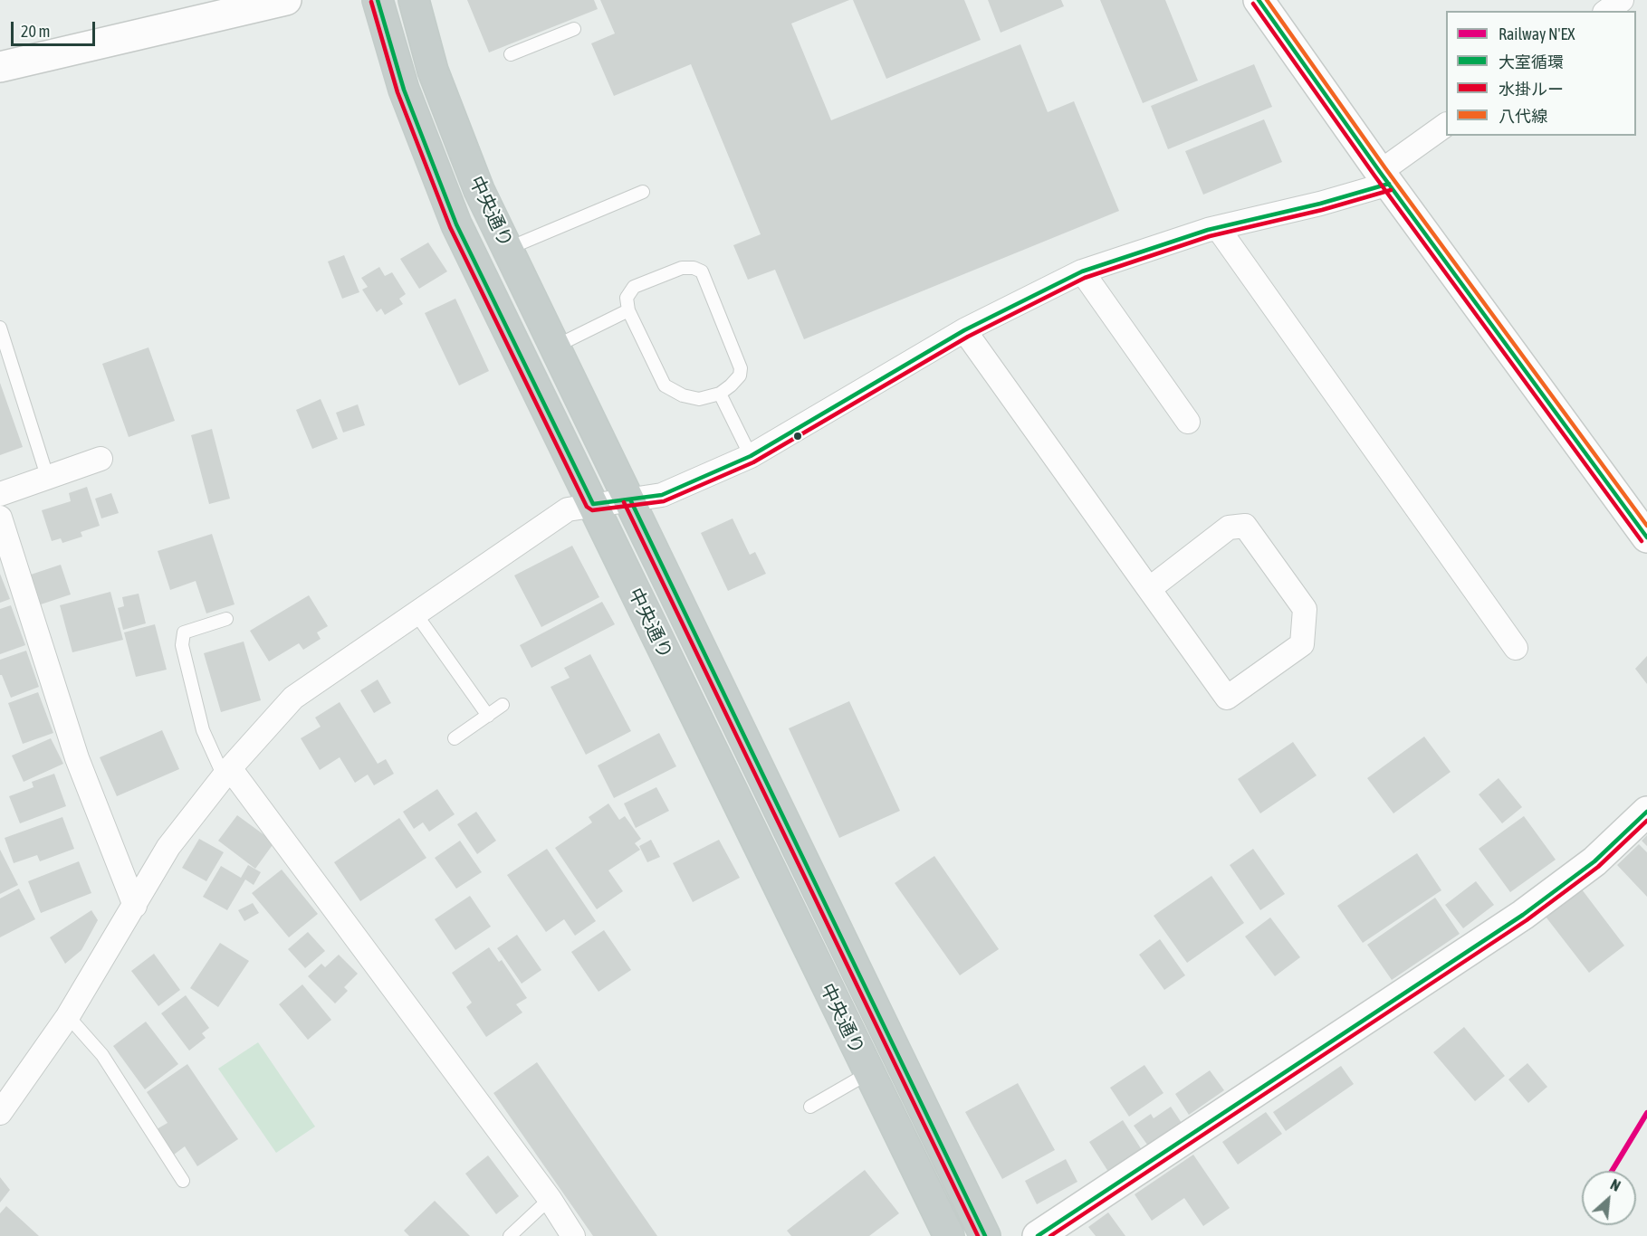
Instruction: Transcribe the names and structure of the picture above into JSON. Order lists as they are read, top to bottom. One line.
{"streets":{"highway":["中央通り"]},"lines":["transit line 大室循環","transit line 八代線","transit line 水掛ルー","rail line N'EX"],"legend":["Railway N'EX","大室循環","水掛ルー","八代線"],"scale_bar":"20 m","north":"top right"}
